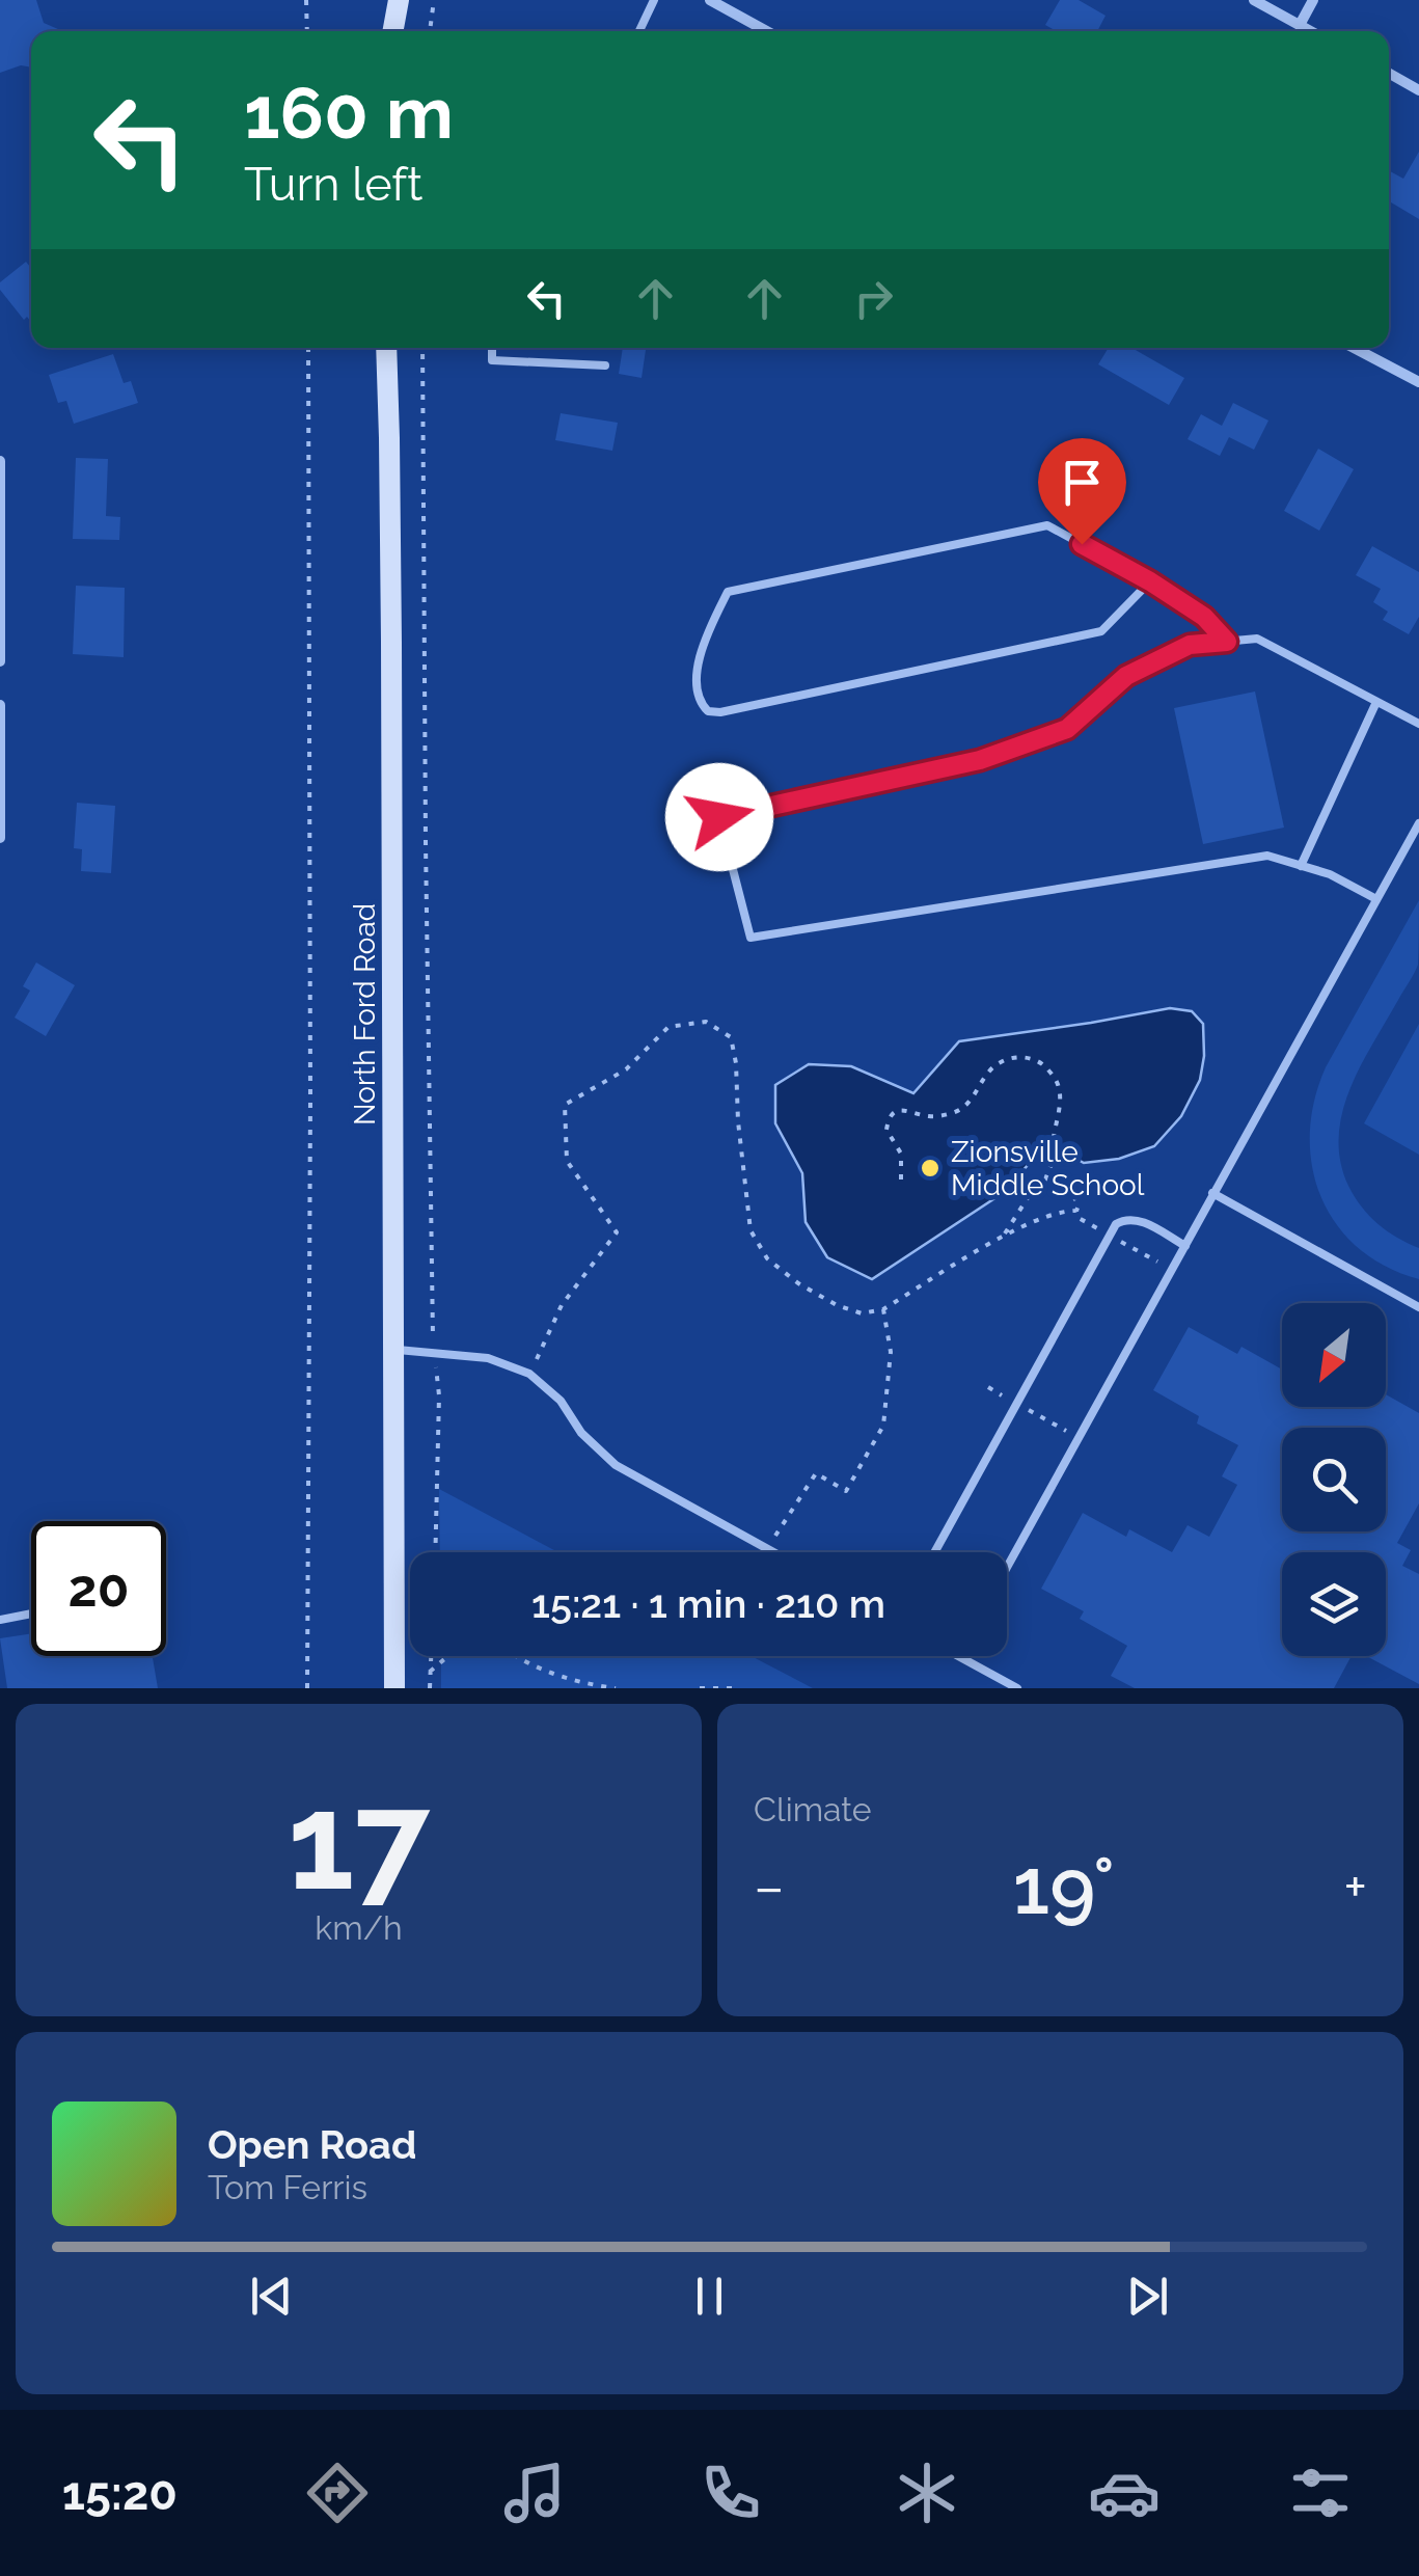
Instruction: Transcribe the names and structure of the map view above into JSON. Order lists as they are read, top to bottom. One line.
{"streets":{"main road":["North Ford Road"]},"places":["Zionsville Middle School"],"north":"bottom left","page":{"turn":["160 m","Turn left"],"limit":"20","trip":"15:21 · 1 min · 210 m","tile":[["17","km/h"],"Climate"],"heat":["−","19°","+"],"song":["Open Road","Tom Ferris"],"tabs":"15:20"}}
